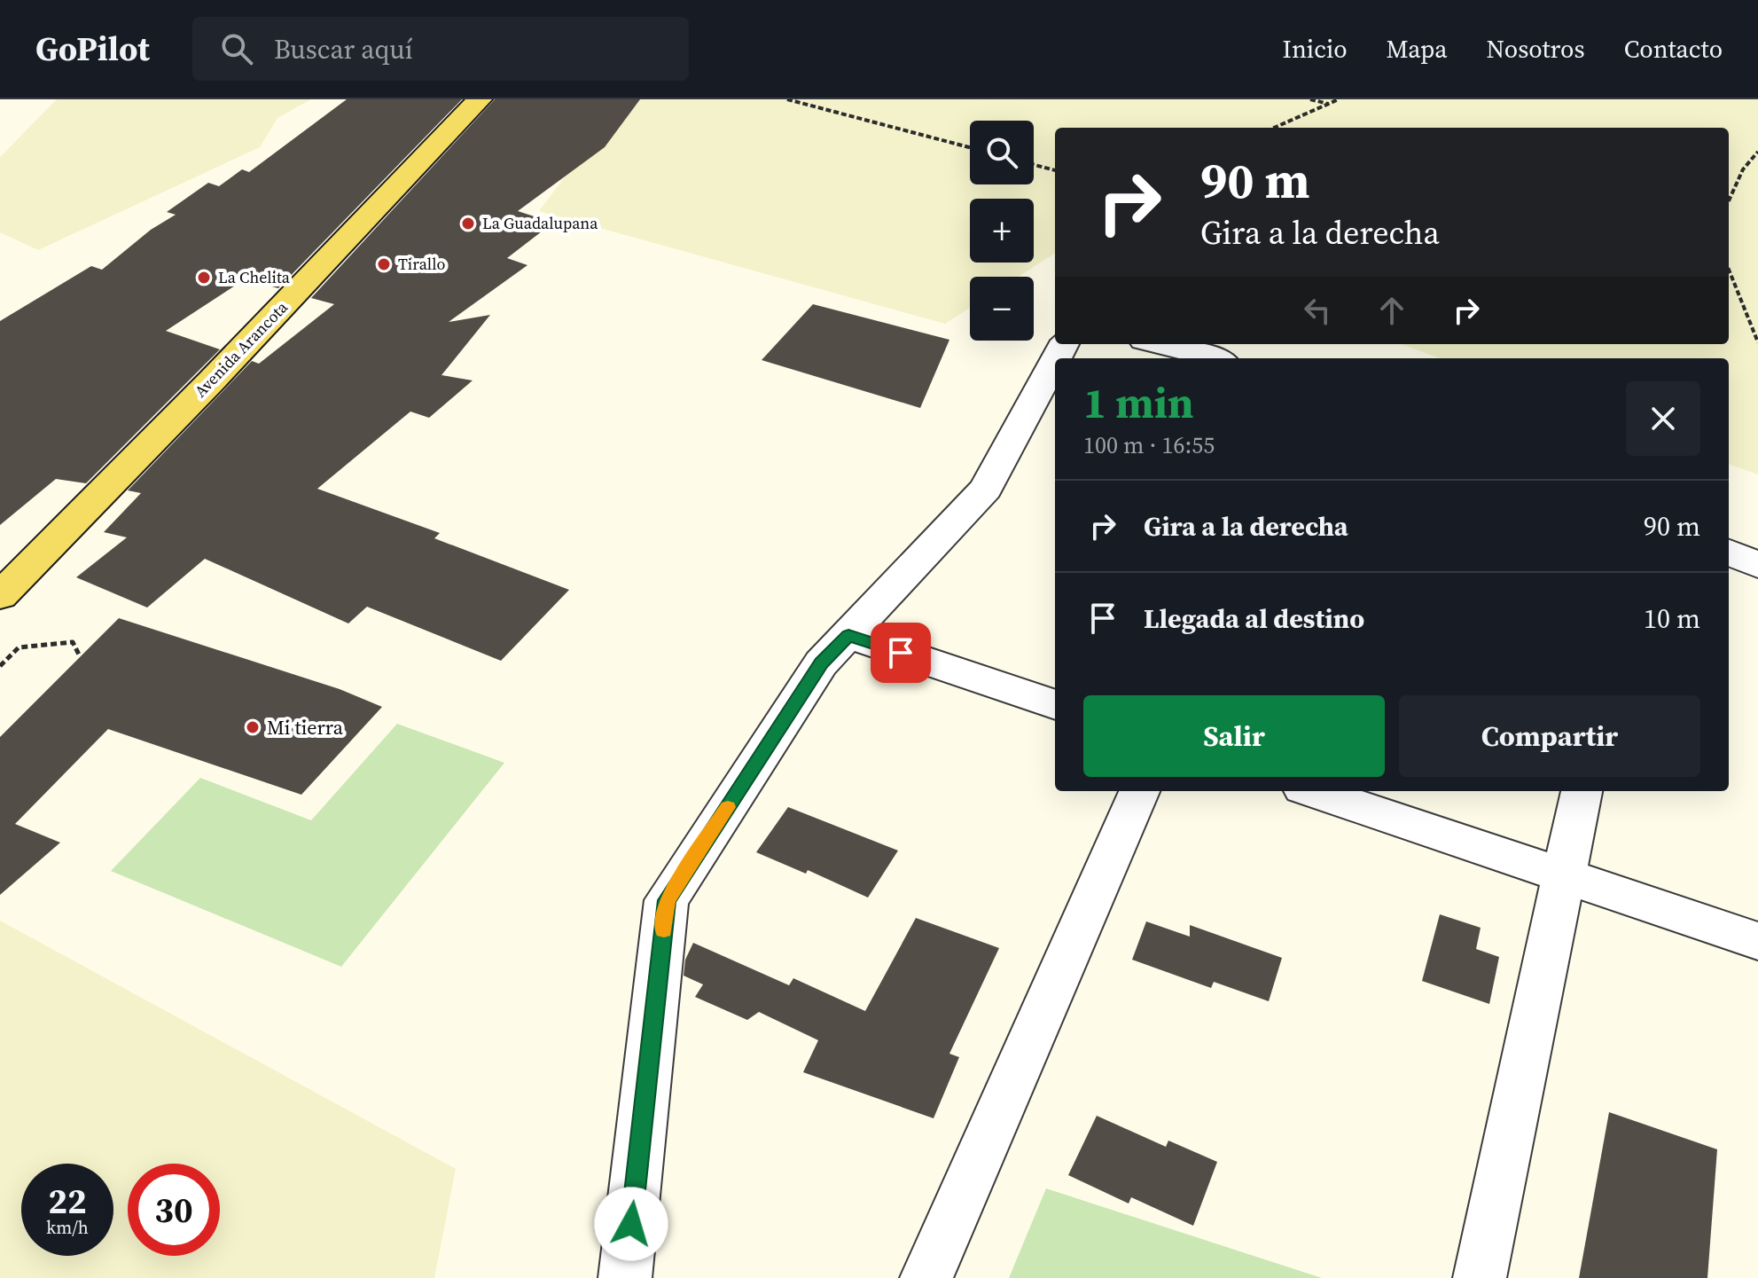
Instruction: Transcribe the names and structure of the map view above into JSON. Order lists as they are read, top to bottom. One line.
{"streets":{"main road":["Avenida Arancota"]},"places":["La Guadalupana","Tirallo","La Chelita","Mi tierra"],"page":{"header":"GoPilot","search":"Buscar aquí","nav":["Inicio","Mapa","Nosotros","Contacto"],"map_buttons":["+","−"],"turn":["90 m","Gira a la derecha"],"heading":["1 min","100 m · 16:55"],"list":[{"name":"Gira a la derecha","value":"90 m"},{"name":"Llegada al destino","value":"10 m"}],"buttons":["Salir","Compartir"],"speed":"22 km/h","limit":"30"}}
